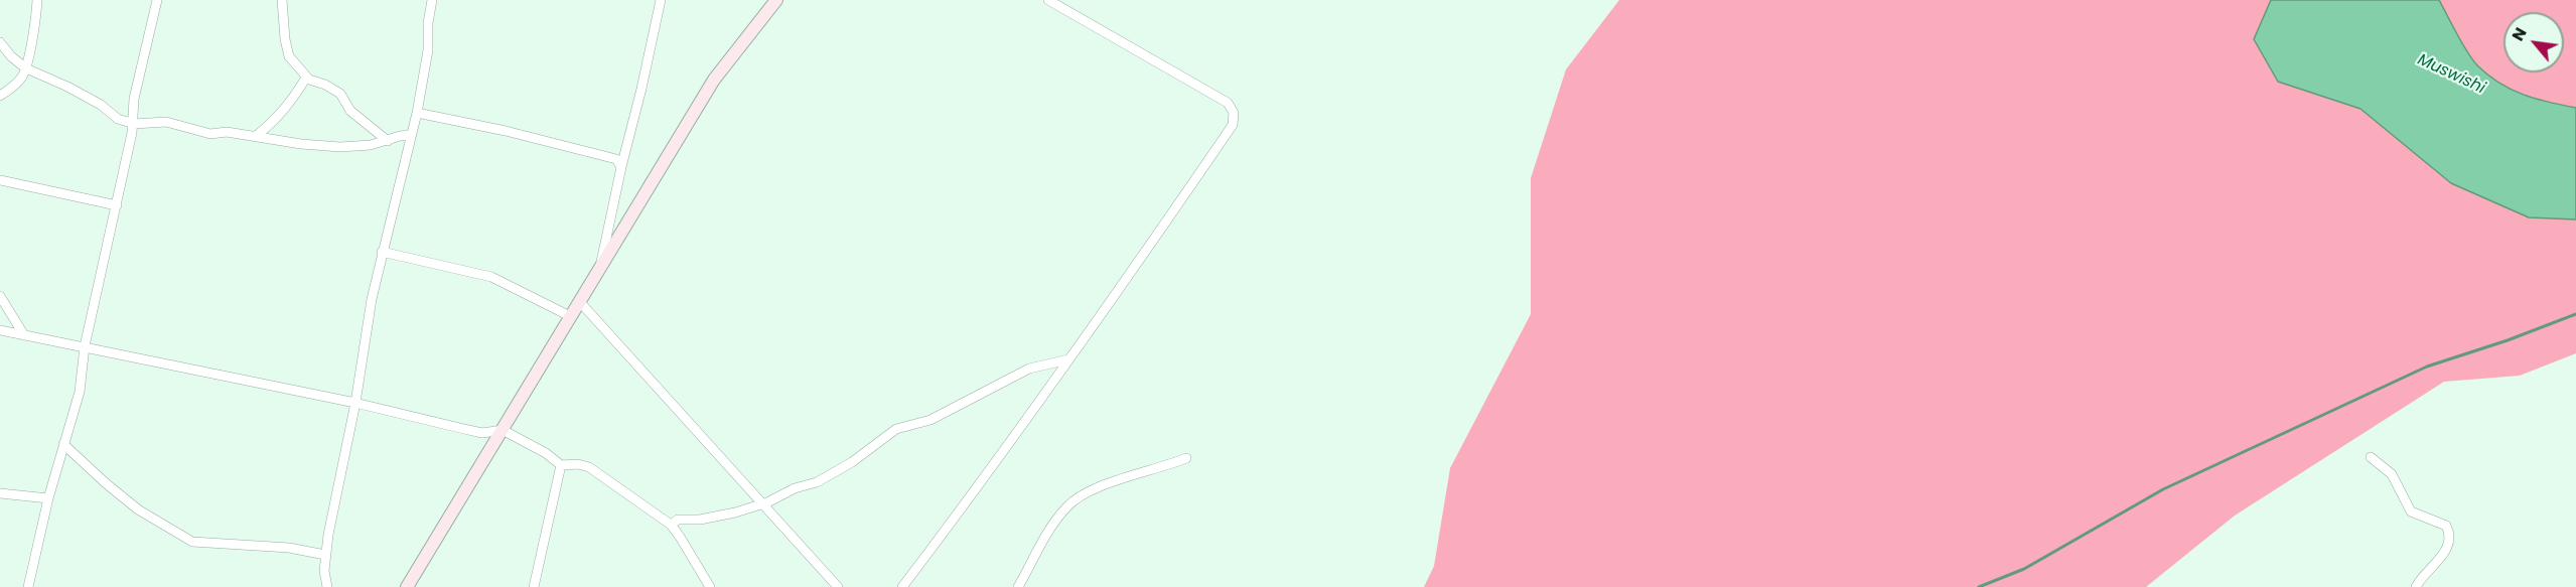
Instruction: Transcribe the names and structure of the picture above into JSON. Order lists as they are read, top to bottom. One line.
{"water":["Muswishi"],"north":"top left"}
